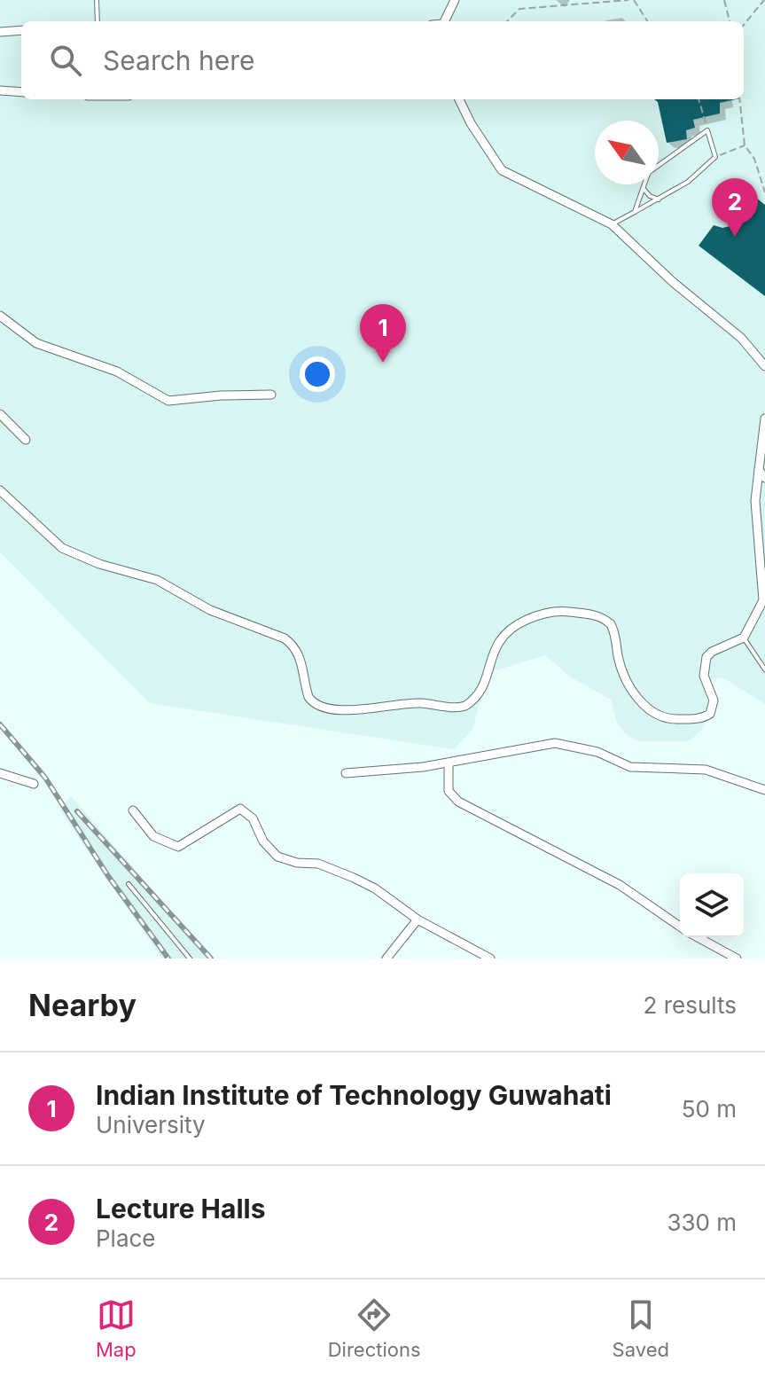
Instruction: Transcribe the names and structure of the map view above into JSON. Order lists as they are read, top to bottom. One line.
{"north":"top left","page":{"search":"Search here","pins":["2","1"],"heading":["Nearby","2 results"],"list":[{"mark":"1","name":"Indian Institute of Technology Guwahati","note":"University","value":"50 m"},{"mark":"2","name":"Lecture Halls","note":"Place","value":"330 m"}],"nav":["Map","Directions","Saved"]}}
